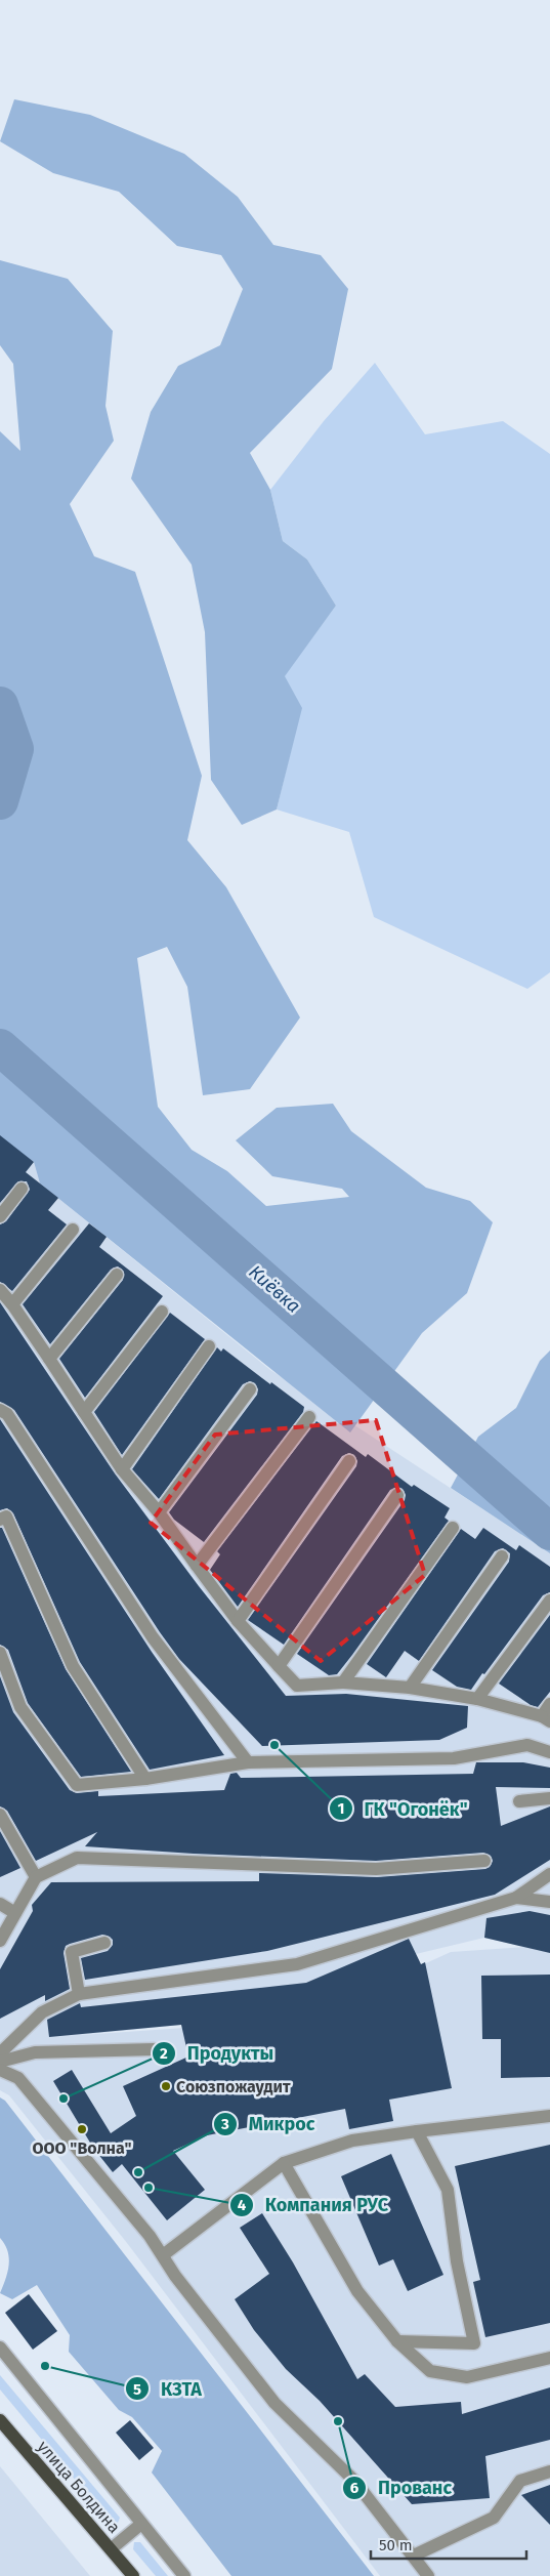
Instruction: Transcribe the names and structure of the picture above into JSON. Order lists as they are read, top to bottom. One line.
{"streets":{"main road":["улица Болдина"]},"water":["Киёвка"],"places":["ГК \"Огонёк\"","Союзпожаудит","Продукты","ООО \"Волна\"","Микрос","Компания РУС","КЗТА","Прованс"],"scale_bar":"50 m"}
